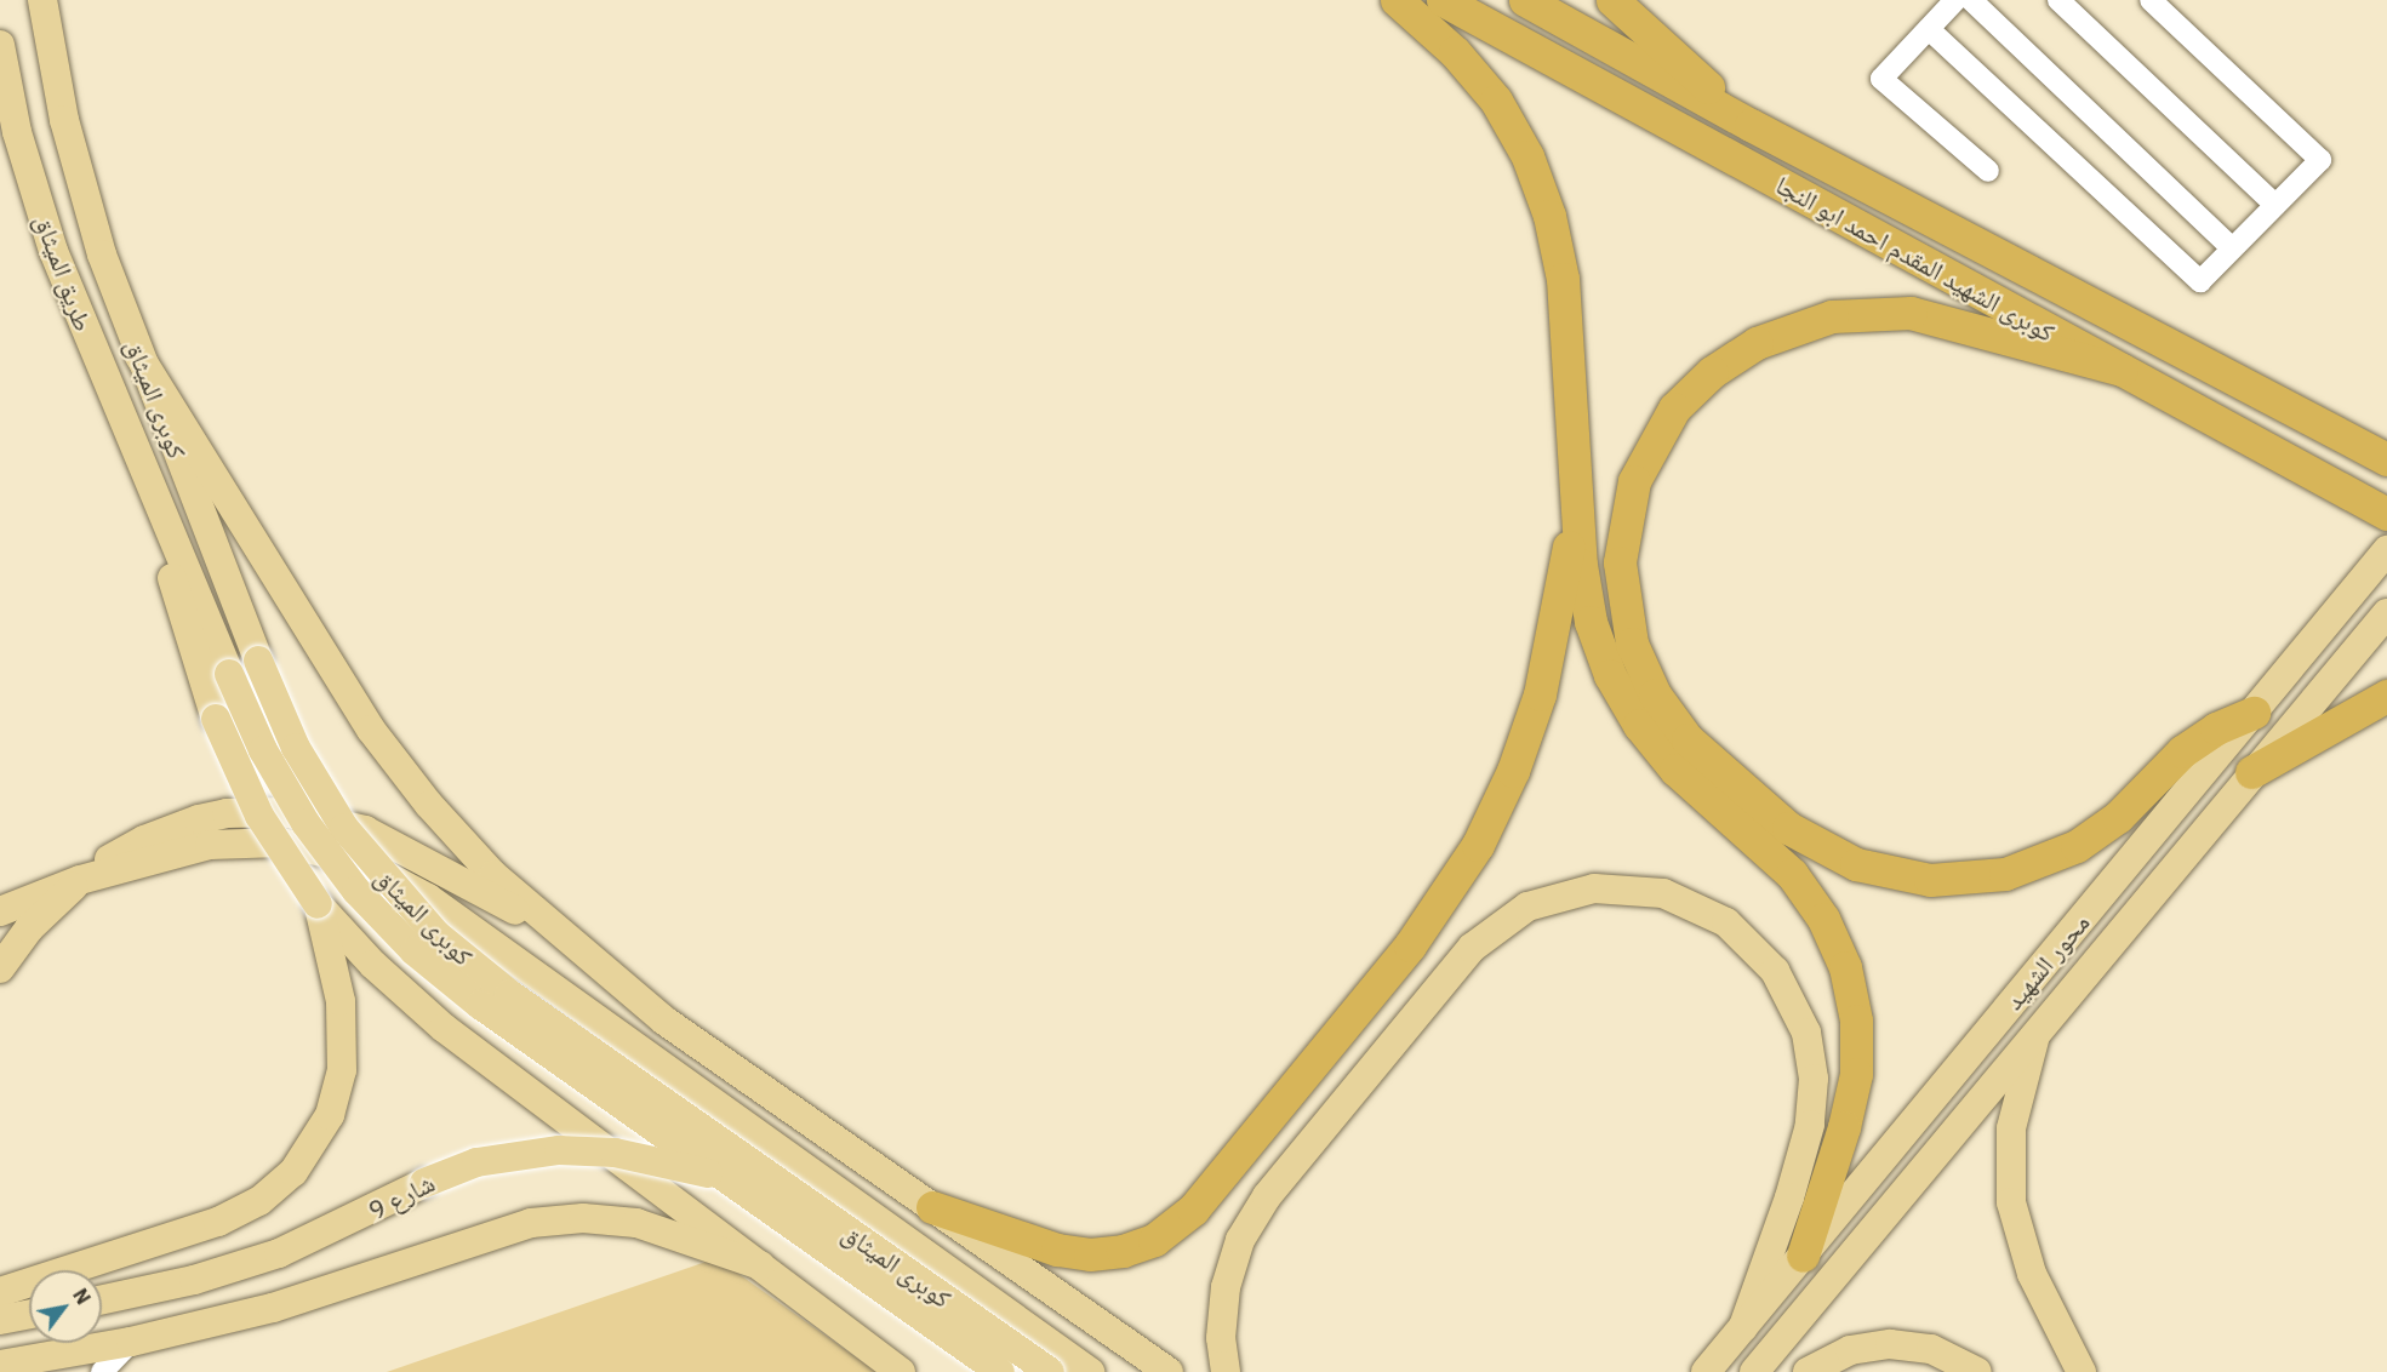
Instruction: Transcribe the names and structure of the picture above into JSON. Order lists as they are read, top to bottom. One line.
{"streets":{"highway":["كوبرى الشهيد المقدم احمد ابو النجا"],"main road":["طريق الميثاق","كوبرى الميثاق","محور الشهيد","شارع 9"]},"crossings":[["طريق الميثاق","كوبرى الميثاق"],["كوبرى الميثاق","شارع 9"]],"north":"top right"}
